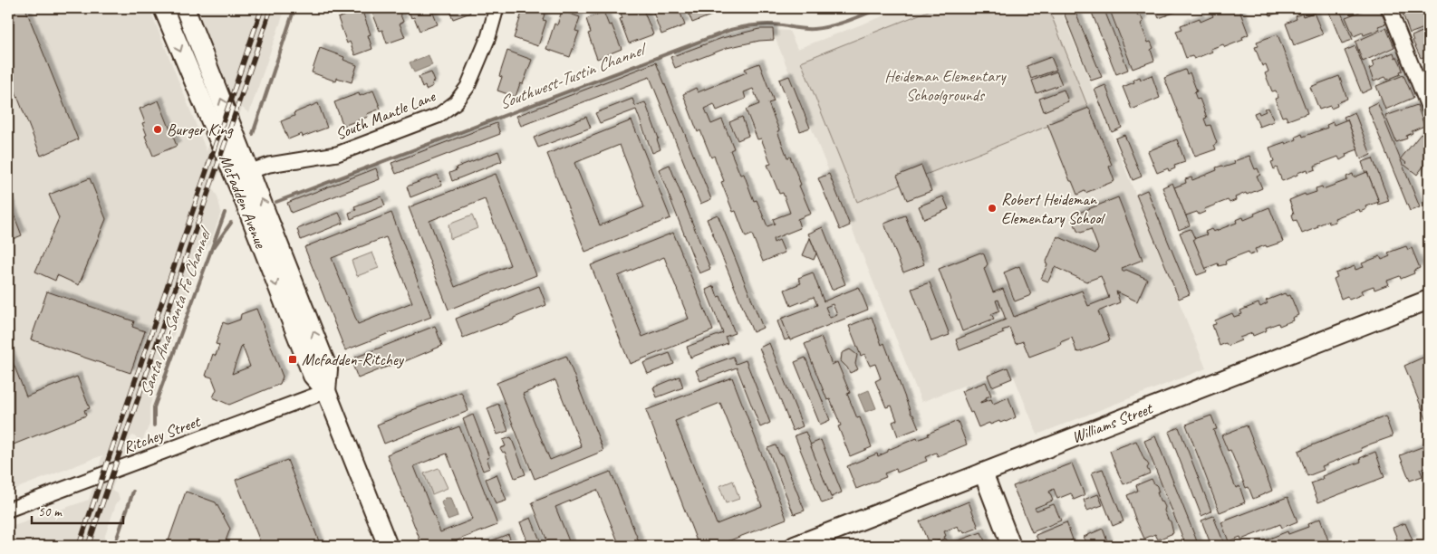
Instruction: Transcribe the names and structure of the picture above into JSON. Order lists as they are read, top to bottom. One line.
{"streets":{"main road":["McFadden Avenue","Williams Street"],"street":["South Mantle Lane","Ritchey Street"]},"crossings":[["South Mantle Lane","McFadden Avenue"],["McFadden Avenue","Ritchey Street"]],"water":["Southwest-Tustin Channel","Santa Ana-Santa Fe Channel"],"parks":["Heideman Elementary Schoolgrounds"],"places":{"other":["Burger King","Robert Heideman Elementary School"],"transit":["Mcfadden-Ritchey"]},"scale_bar":"50 m"}
